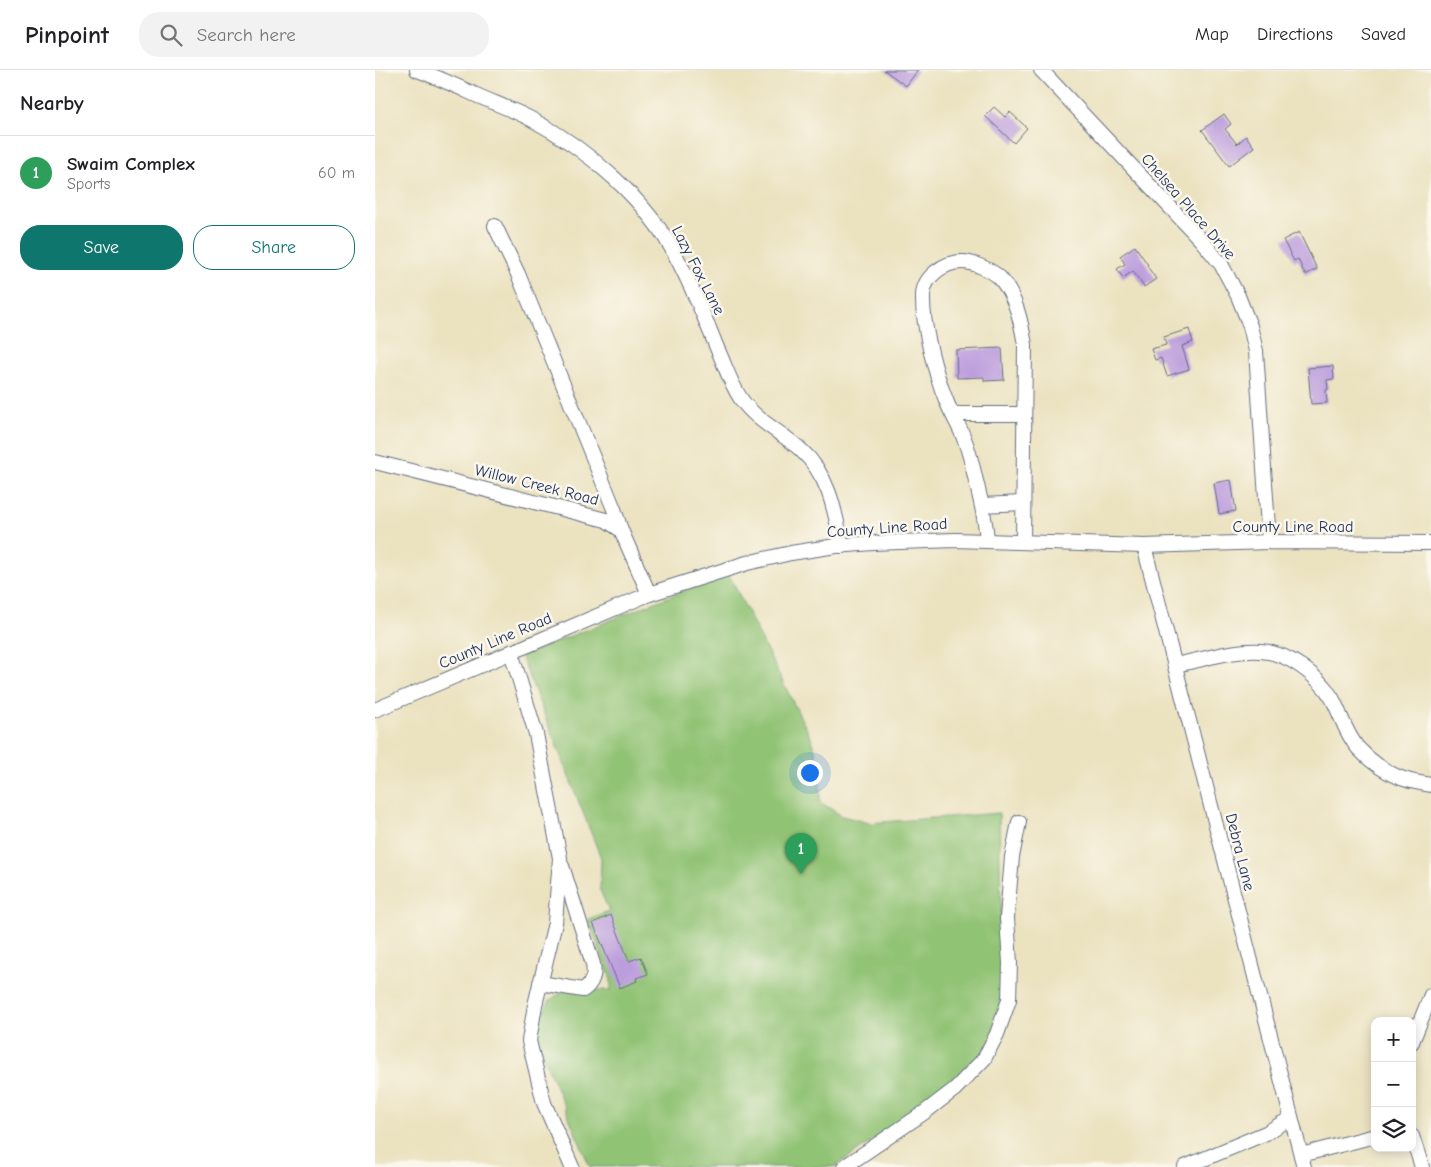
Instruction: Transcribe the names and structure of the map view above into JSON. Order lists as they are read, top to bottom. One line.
{"streets":{"street":["Chelsea Place Drive","Lazy Fox Lane","Willow Creek Road","County Line Road","Debra Lane"]},"crossings":[["Chelsea Place Drive","County Line Road"],["Lazy Fox Lane","County Line Road"],["County Line Road","Debra Lane"]],"page":{"header":"Pinpoint","search":"Search here","nav":["Map","Directions","Saved"],"heading":"Nearby","list":[{"mark":"1","name":"Swaim Complex","note":"Sports","value":"60 m"}],"buttons":["Save","Share"],"pins":"1","map_buttons":["+","−"]}}
